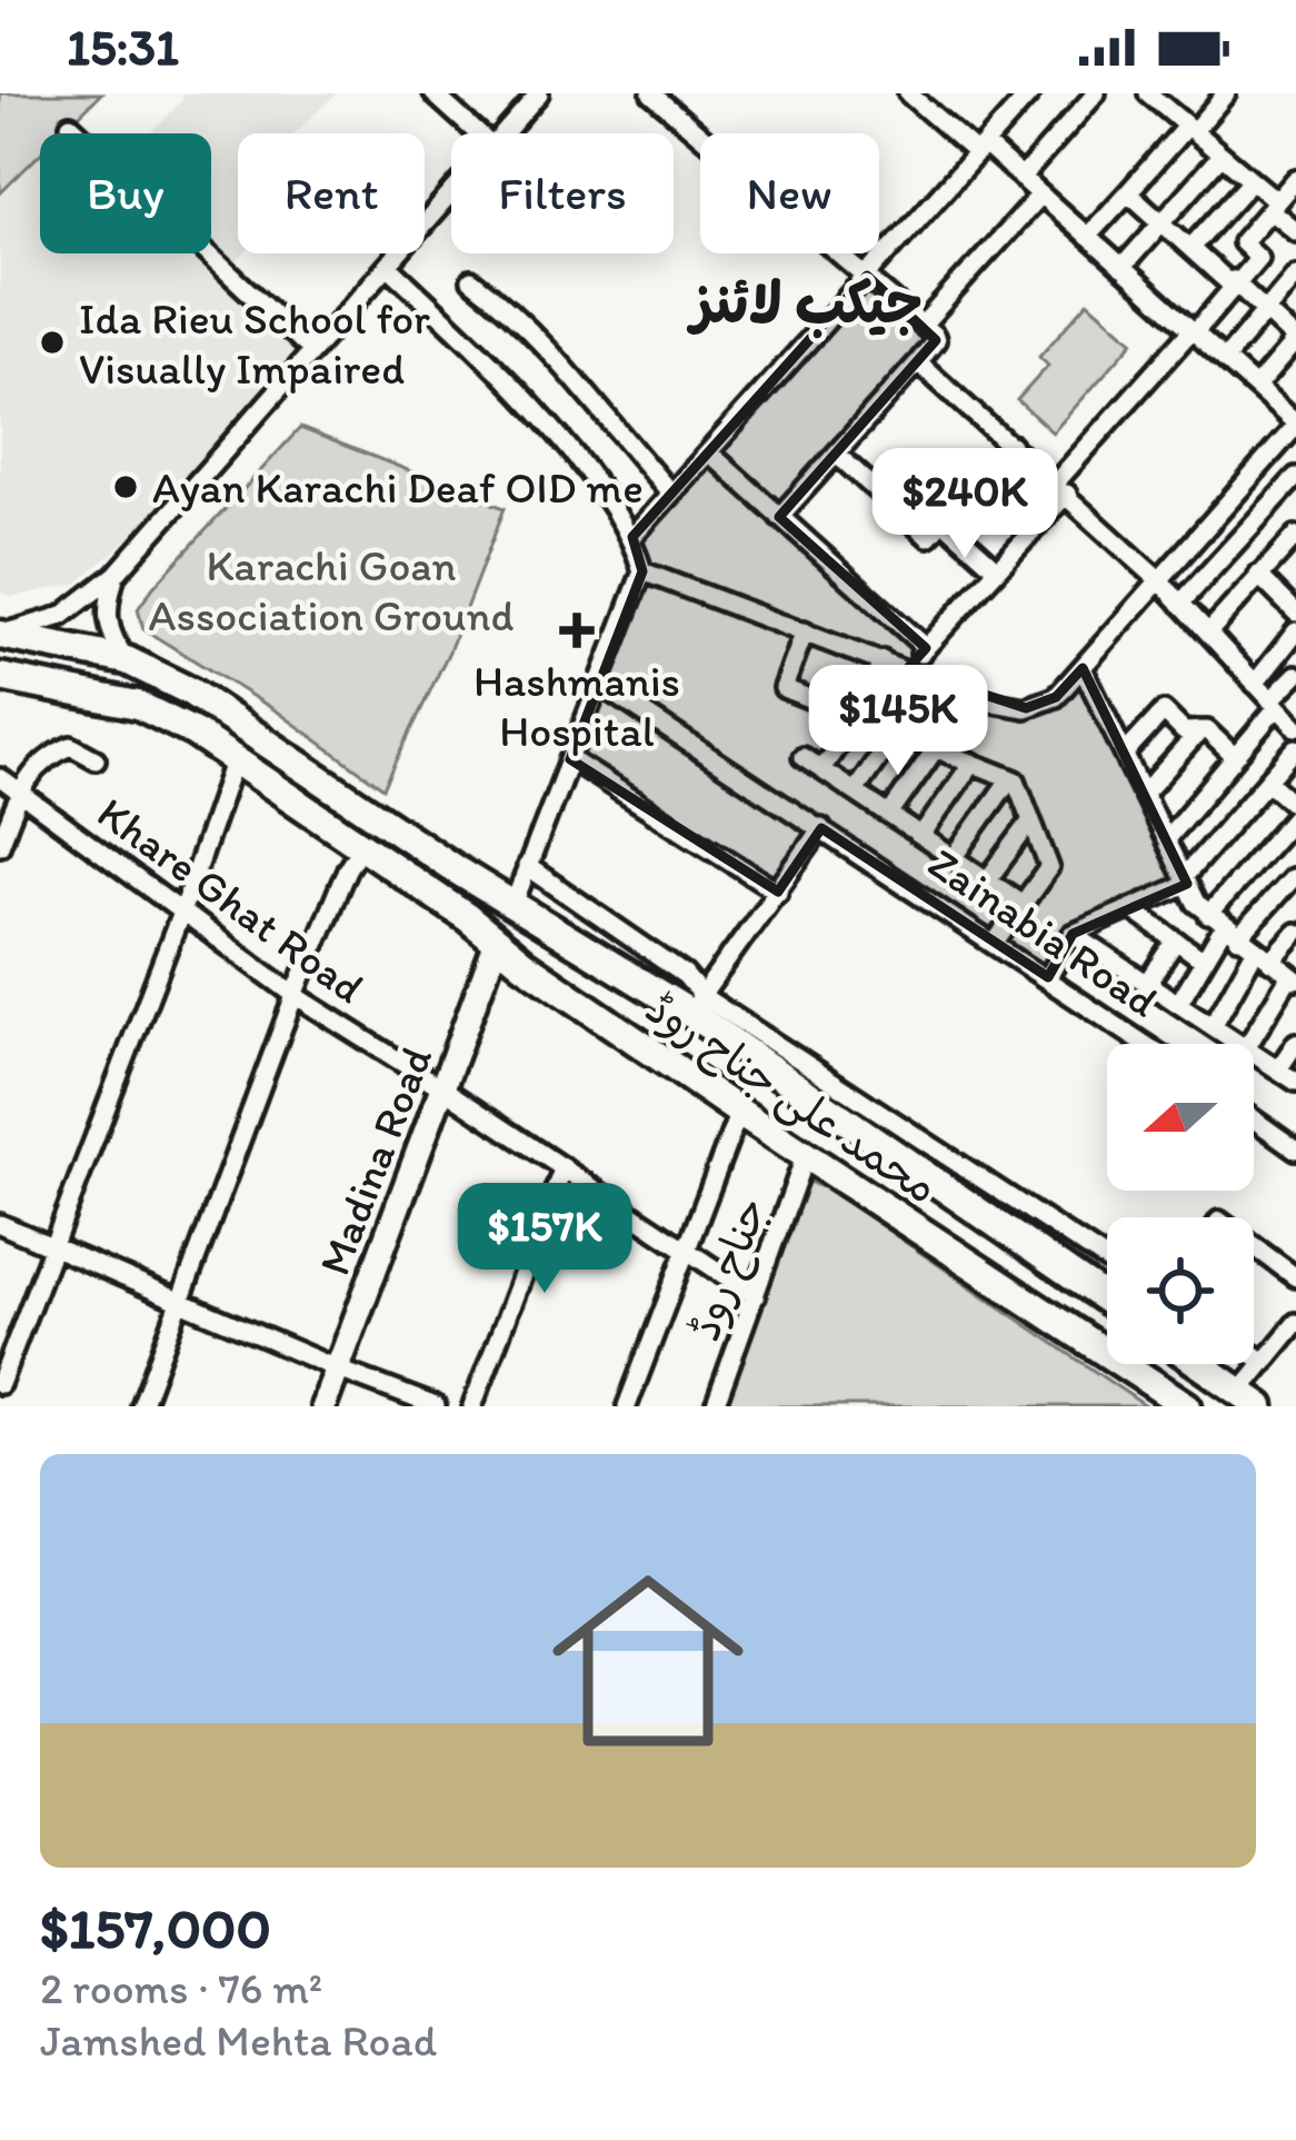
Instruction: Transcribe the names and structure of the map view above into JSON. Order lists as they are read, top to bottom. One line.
{"streets":{"highway":["محمد علی جناح روڈ"],"main road":["Madina Road"],"street":["Khare Ghat Road","Zainabia Road","جناح روڈ"]},"crossings":[["Khare Ghat Road","Madina Road"],["Khare Ghat Road","جناح روڈ"],["محمد علی جناح روڈ","Madina Road"],["محمد علی جناح روڈ","جناح روڈ"]],"districts":["جیکب لائنز"],"parks":["Karachi Goan Association Ground"],"places":{"other":["Ida Rieu School for Visually Impaired","Ayan Karachi Deaf OID me"],"health":["Hashmanis Hospital"]},"north":"left","page":{"status":"15:31","chip":["Buy","Rent","Filters","New"],"price":["$240K","$145K","$157K"],"list":[{"name":"$157,000","note":"2 rooms · 76 m² · Jamshed Mehta Road"}]}}
